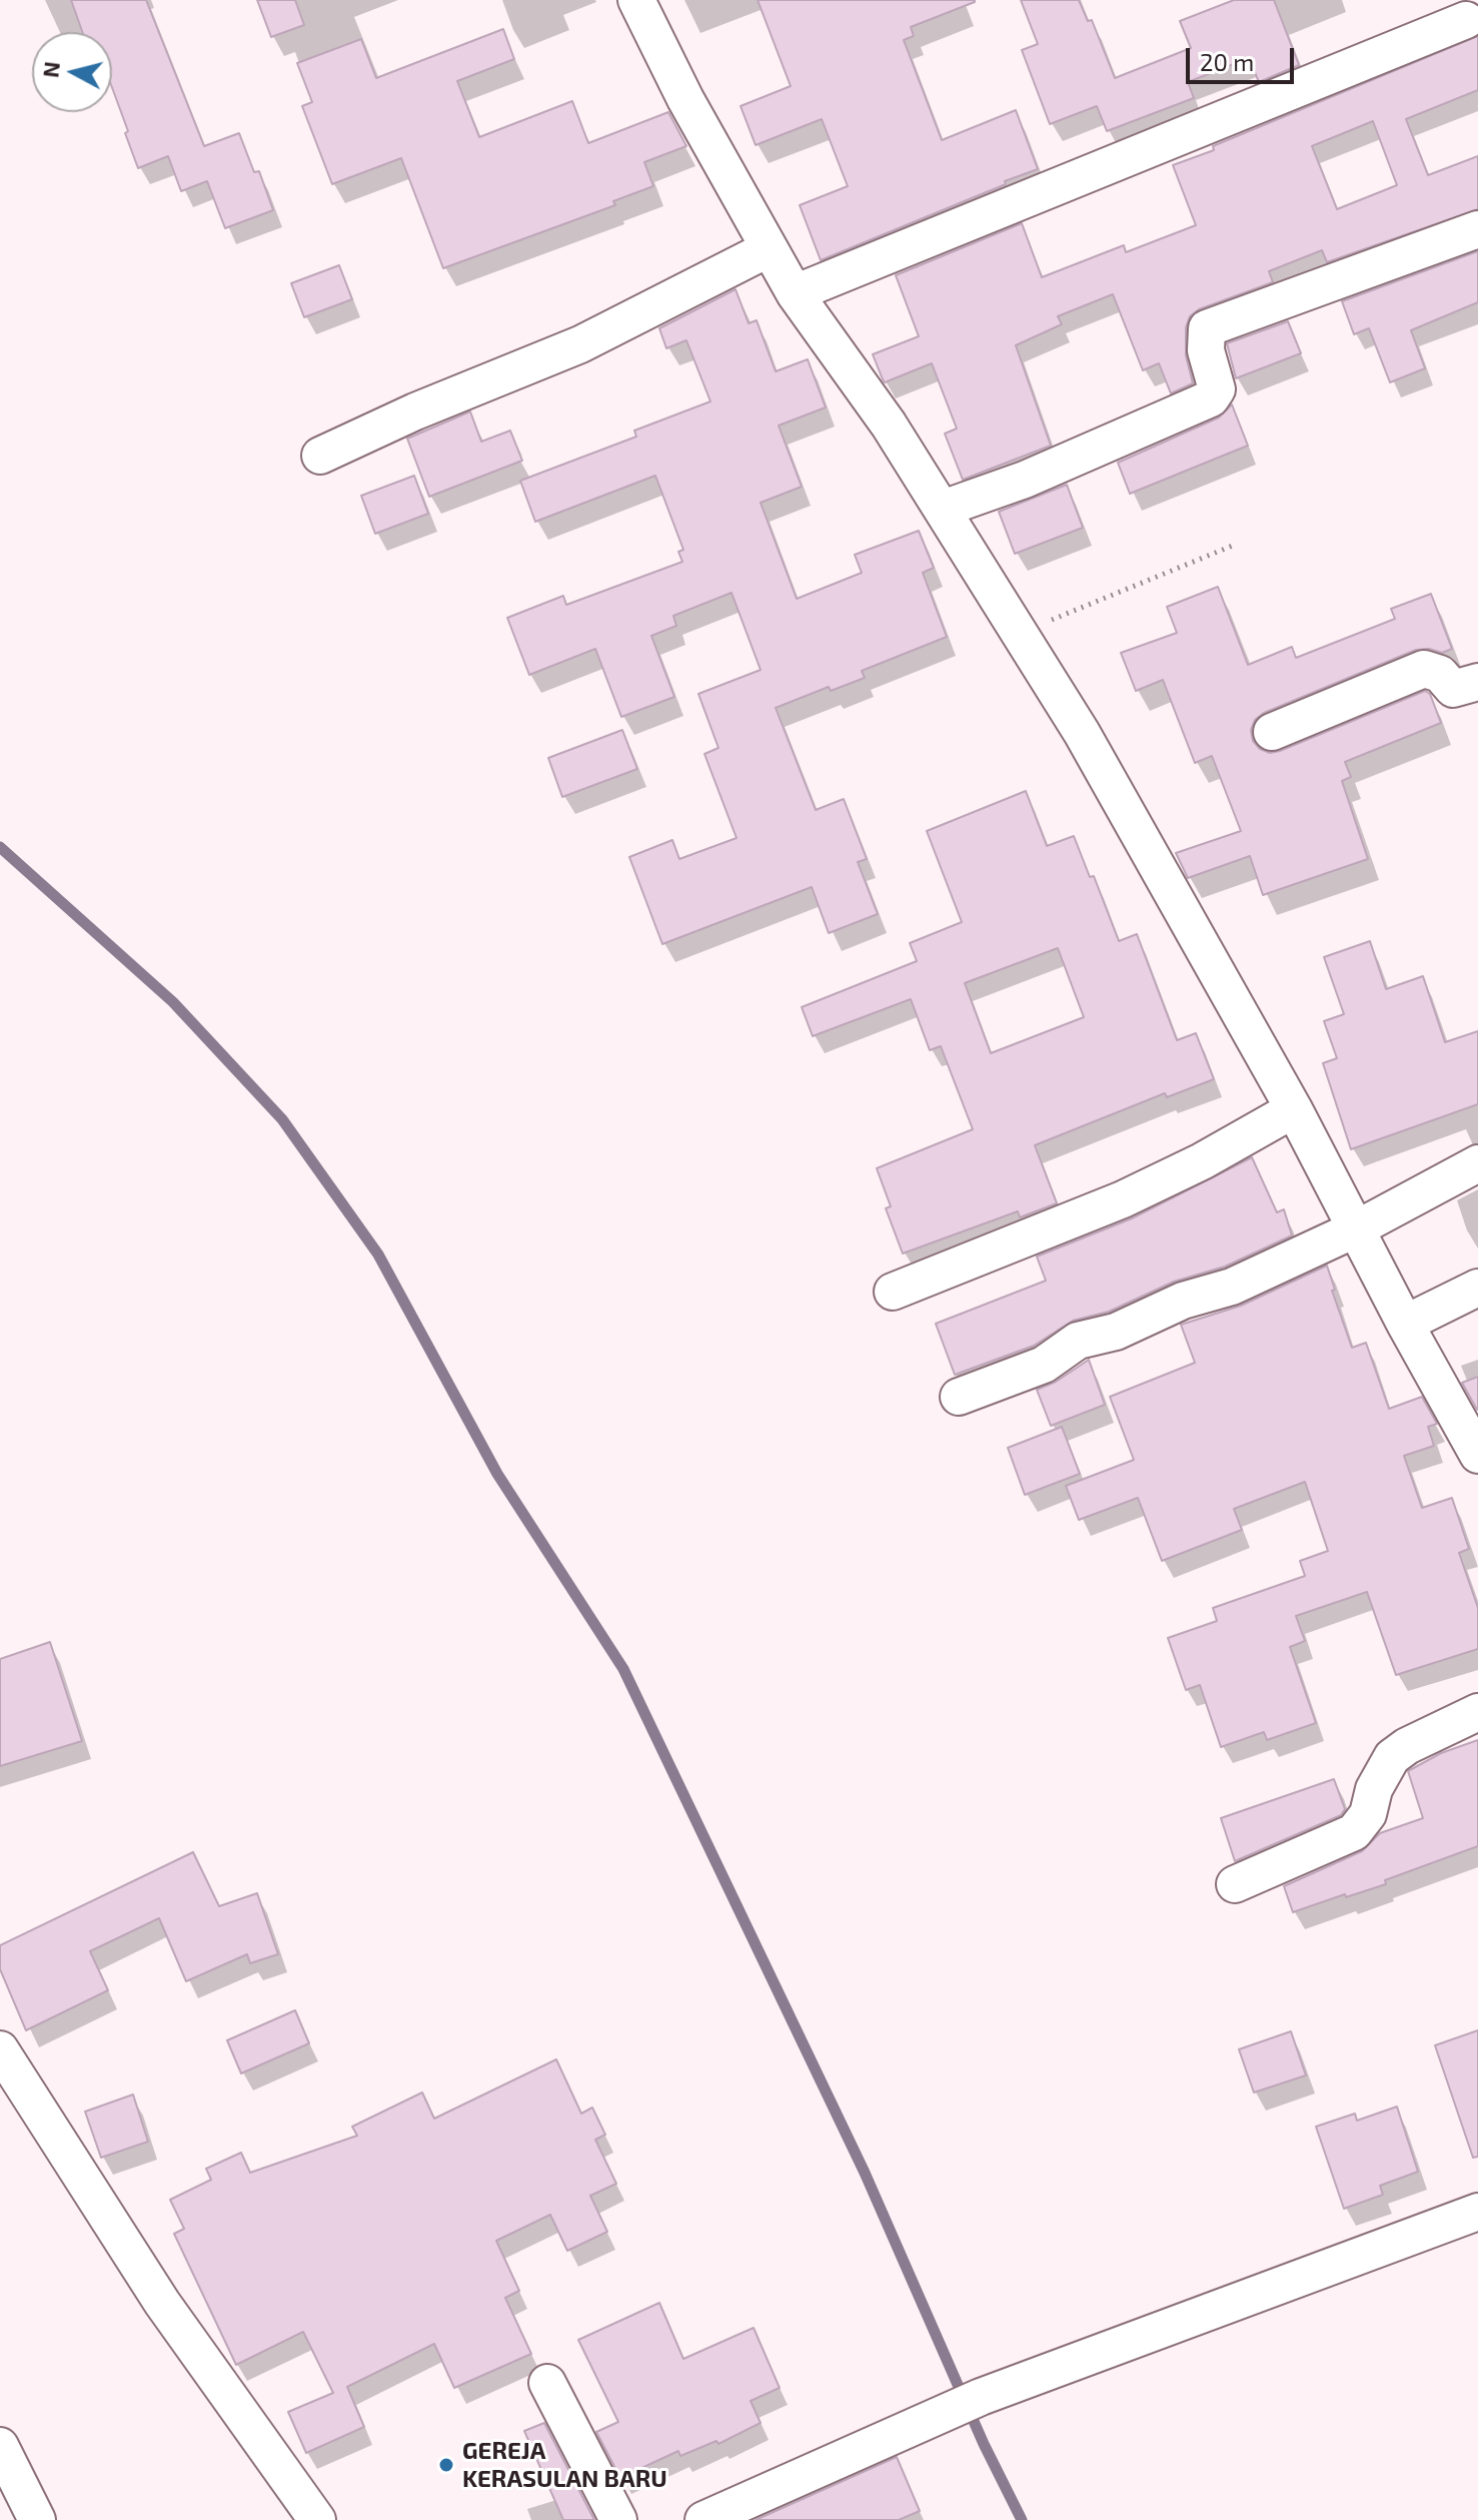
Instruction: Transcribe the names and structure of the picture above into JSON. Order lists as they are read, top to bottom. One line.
{"places":["GEREJA KERASULAN BARU"],"scale_bar":"20 m","north":"left"}
